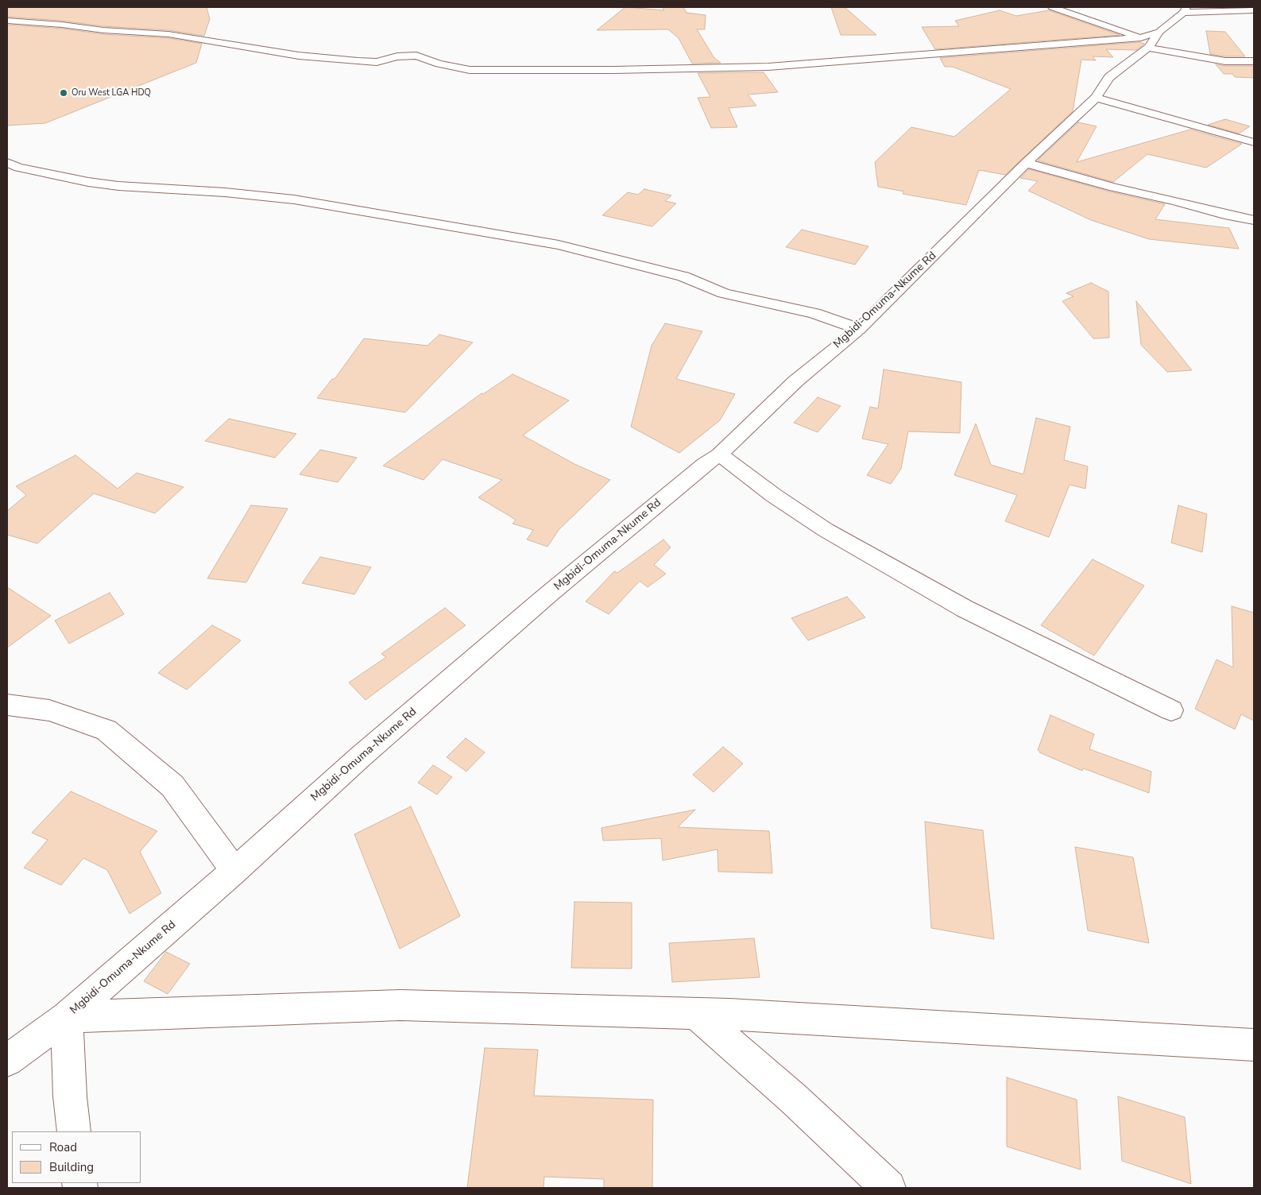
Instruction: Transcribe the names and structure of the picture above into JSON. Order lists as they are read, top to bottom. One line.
{"streets":{"street":["Mgbidi-Omuma-Nkume Rd"]},"places":["Oru West LGA HDQ"],"legend":["Road","Building"]}
